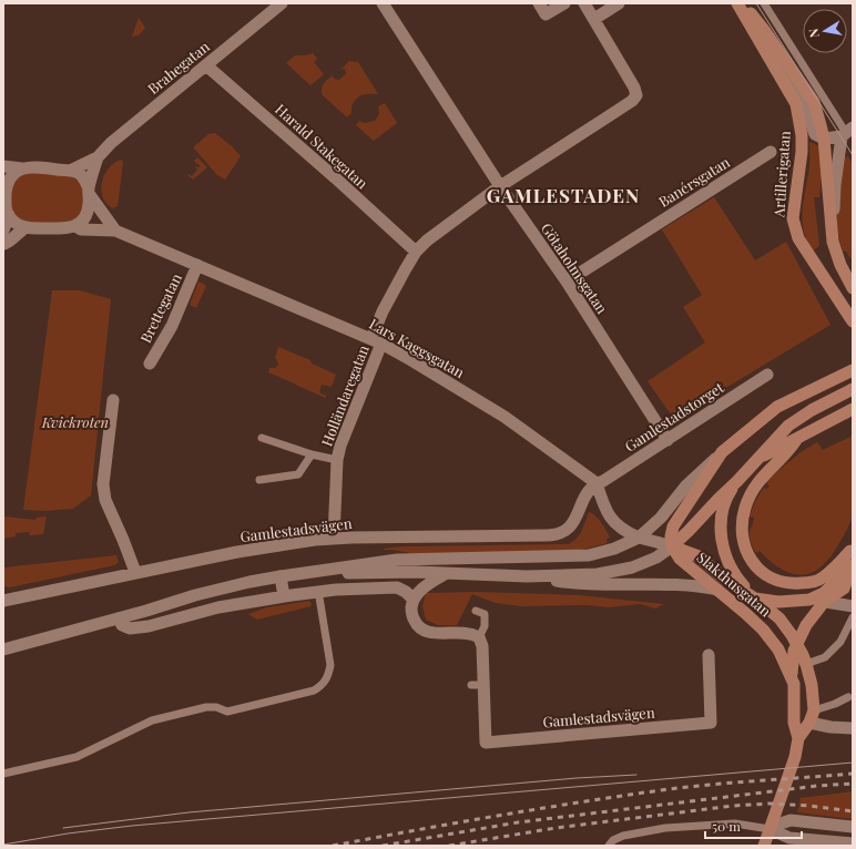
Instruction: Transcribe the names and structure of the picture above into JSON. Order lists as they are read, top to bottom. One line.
{"streets":{"main road":["Artillerigatan","Slakthusgatan"],"street":["Brahegatan","Harald Stakegatan","Banérsgatan","Götaholmsgatan","Brettegatan","Lars Kaggsgatan","Holländaregatan","Gamlestadstorget","Gamlestadsvägen"]},"crossings":[["Brahegatan","Harald Stakegatan"],["Brahegatan","Lars Kaggsgatan"],["Harald Stakegatan","Holländaregatan"],["Banérsgatan","Götaholmsgatan"],["Götaholmsgatan","Holländaregatan"],["Götaholmsgatan","Gamlestadstorget"],["Brettegatan","Lars Kaggsgatan"],["Lars Kaggsgatan","Holländaregatan"],["Lars Kaggsgatan","Gamlestadstorget"],["Lars Kaggsgatan","Gamlestadsvägen"],["Holländaregatan","Gamlestadsvägen"],["Gamlestadstorget","Gamlestadsvägen"]],"districts":["GAMLESTADEN"],"parks":["Kvickroten"],"scale_bar":"50 m","north":"left"}
